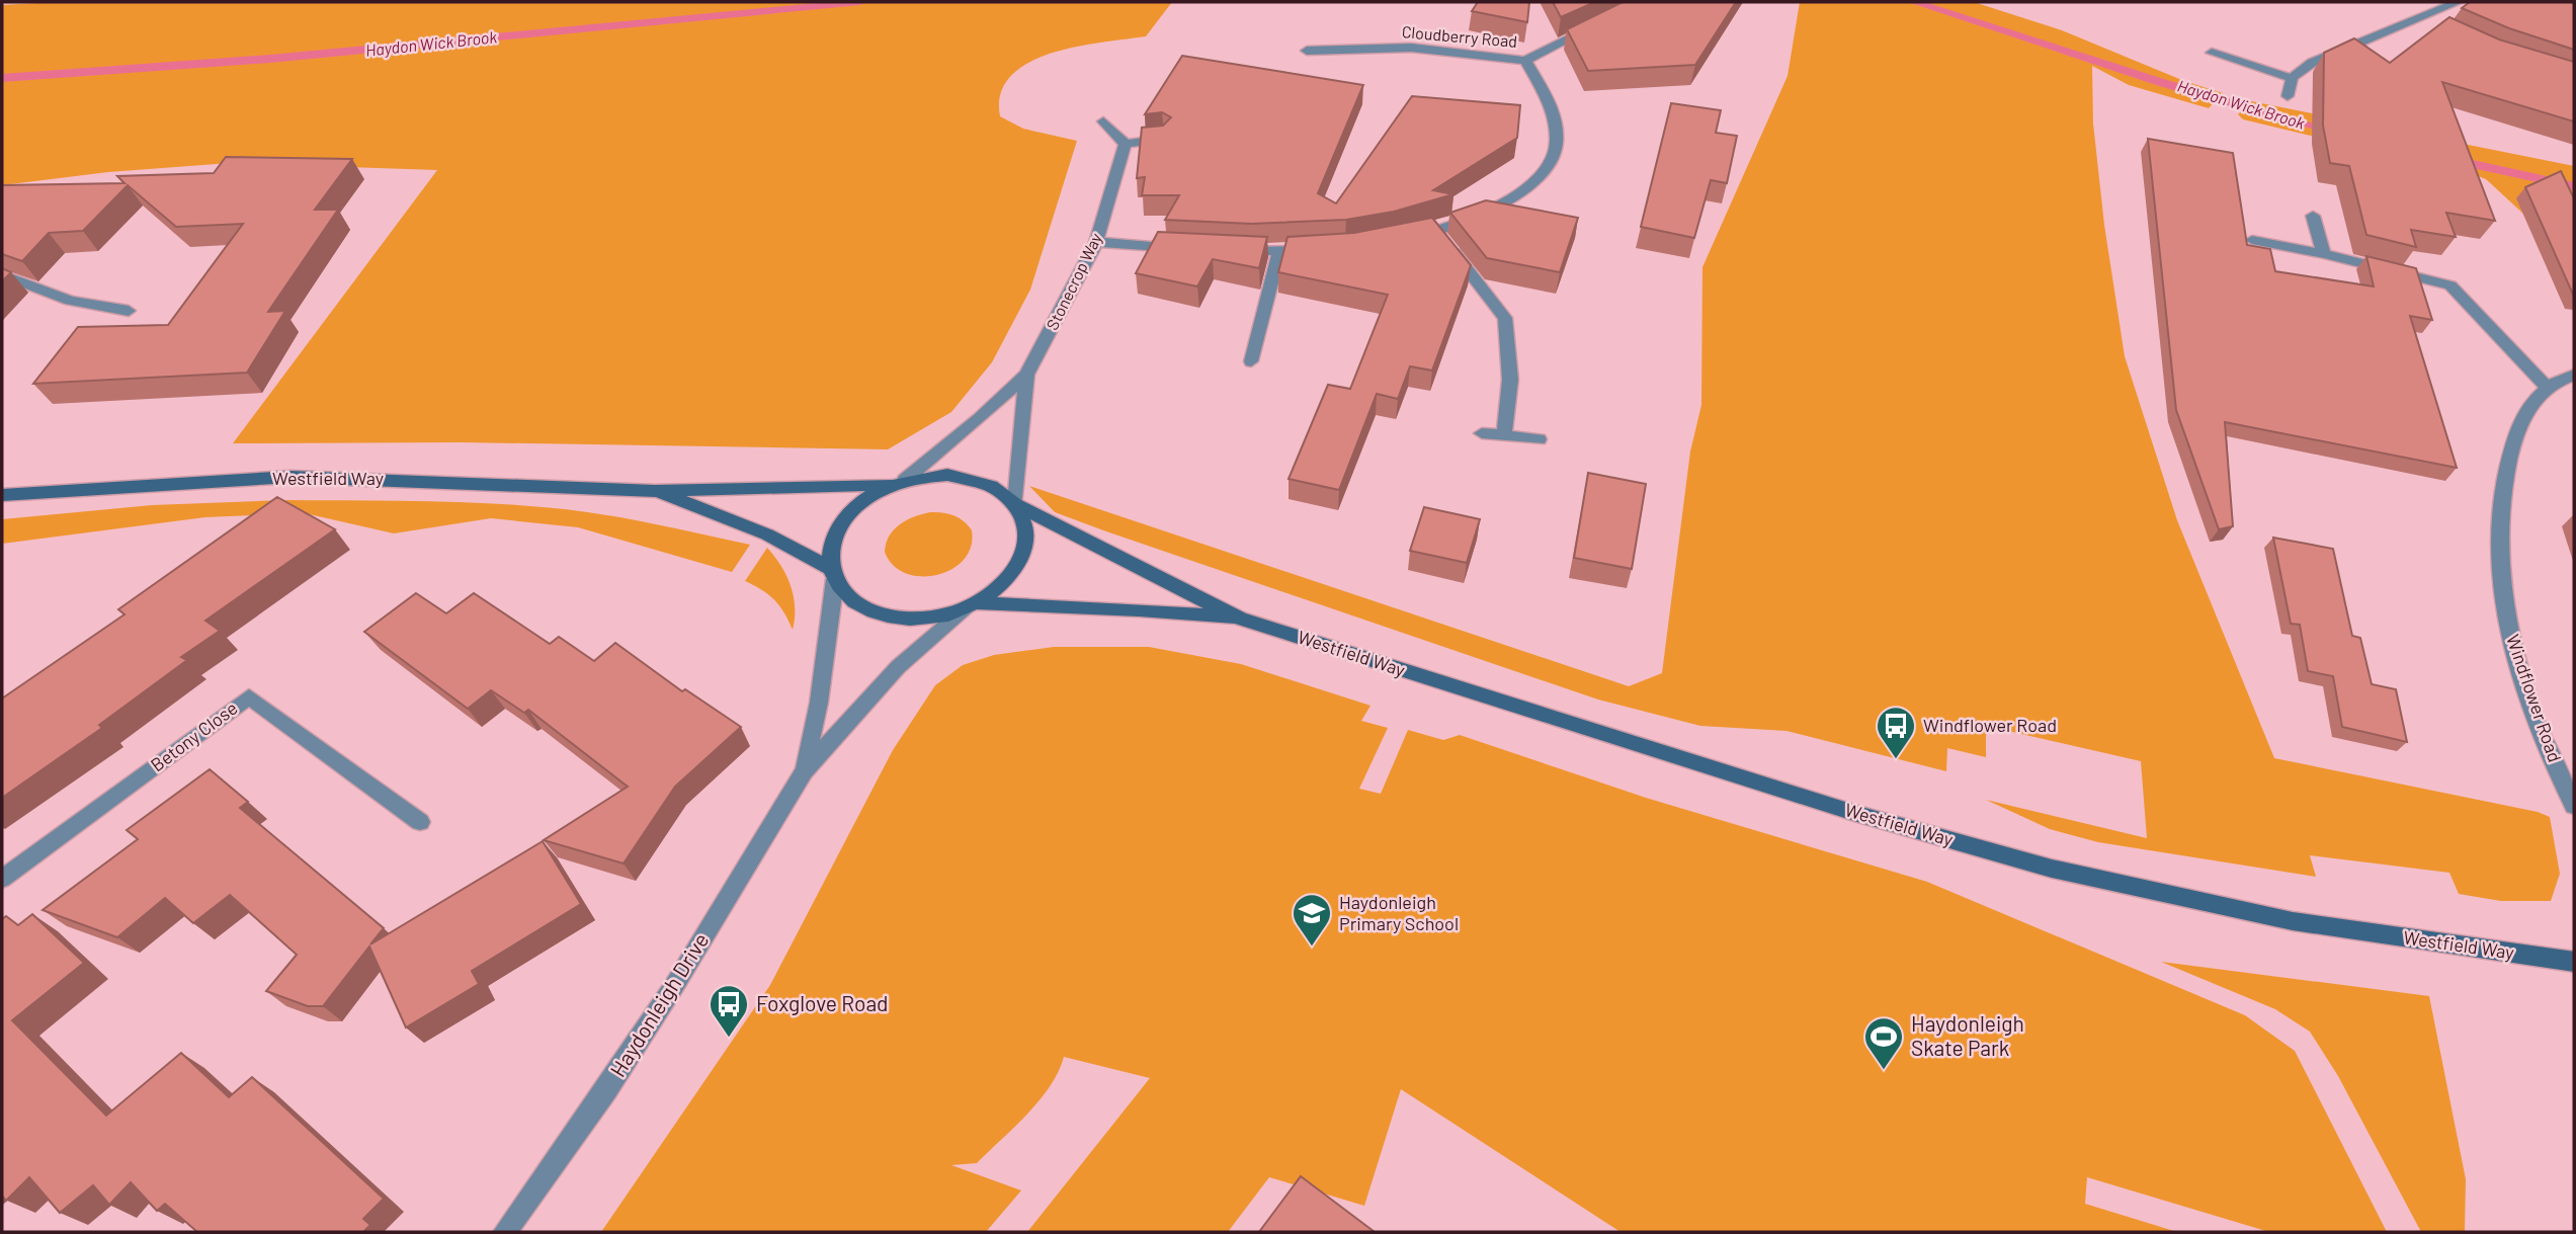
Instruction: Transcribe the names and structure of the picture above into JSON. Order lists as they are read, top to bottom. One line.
{"streets":{"main road":["Westfield Way"],"street":["Cloudberry Road","Stonecrop Way","Windflower Road","Betony Close","Haydonleigh Drive"]},"crossings":[["Stonecrop Way","Westfield Way"],["Stonecrop Way","Haydonleigh Drive"],["Westfield Way","Haydonleigh Drive"]],"water":["Haydon Wick Brook"],"places":{"bus stop":["Windflower Road","Foxglove Road"],"school or university":["Haydonleigh Primary School"],"sports":["Haydonleigh Skate Park"]}}
